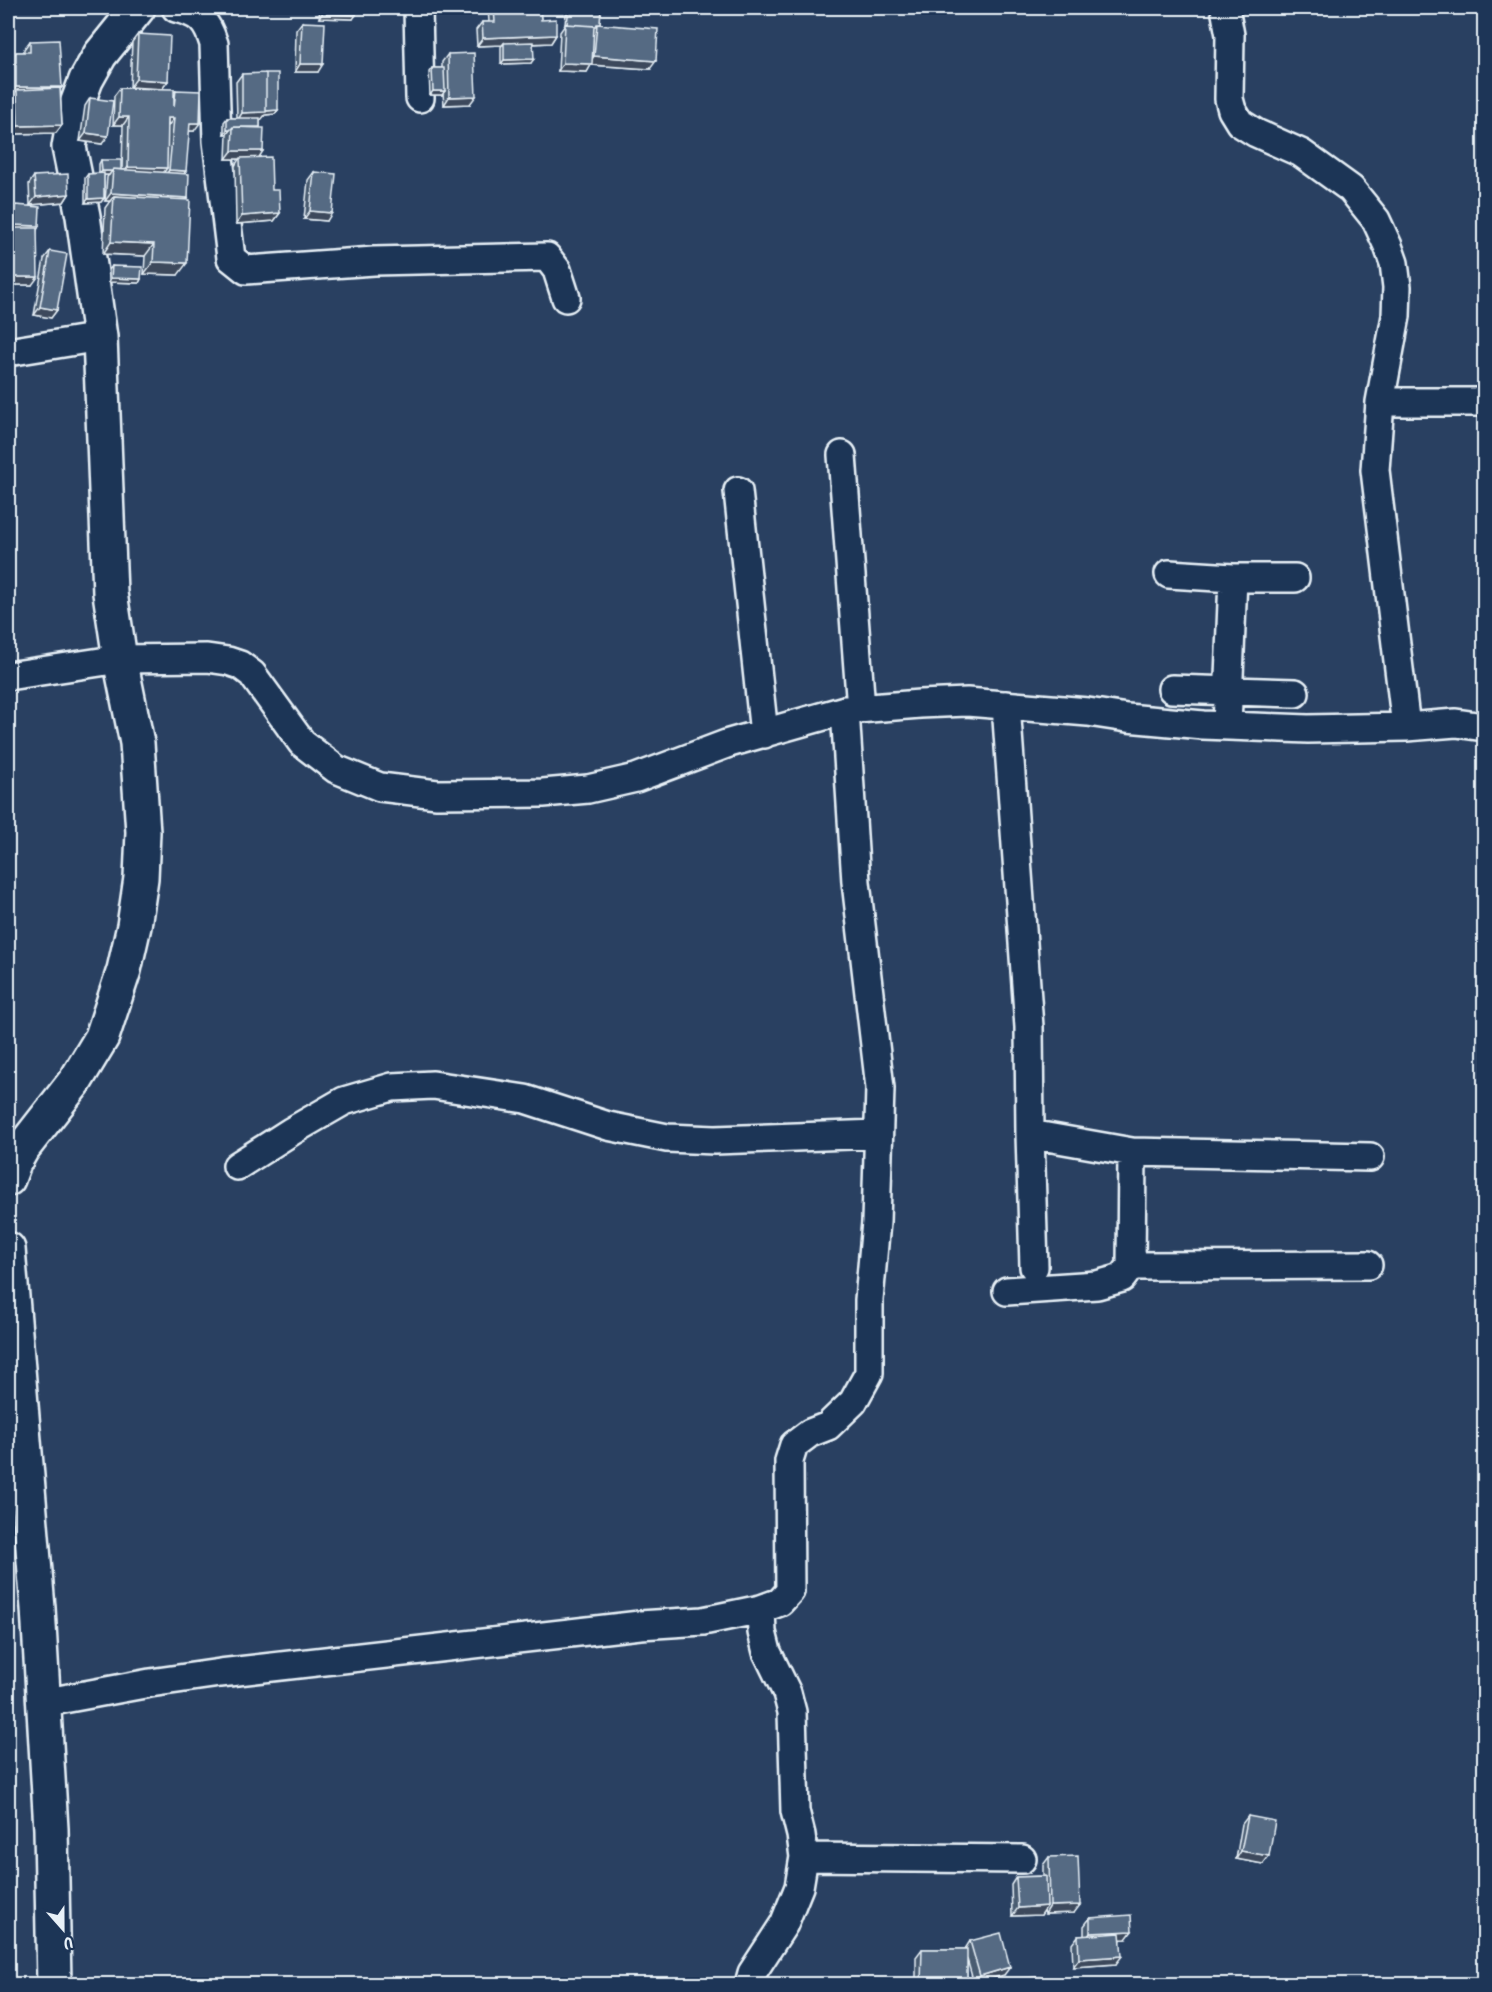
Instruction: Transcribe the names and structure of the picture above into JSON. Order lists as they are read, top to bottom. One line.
{"north":"bottom"}
